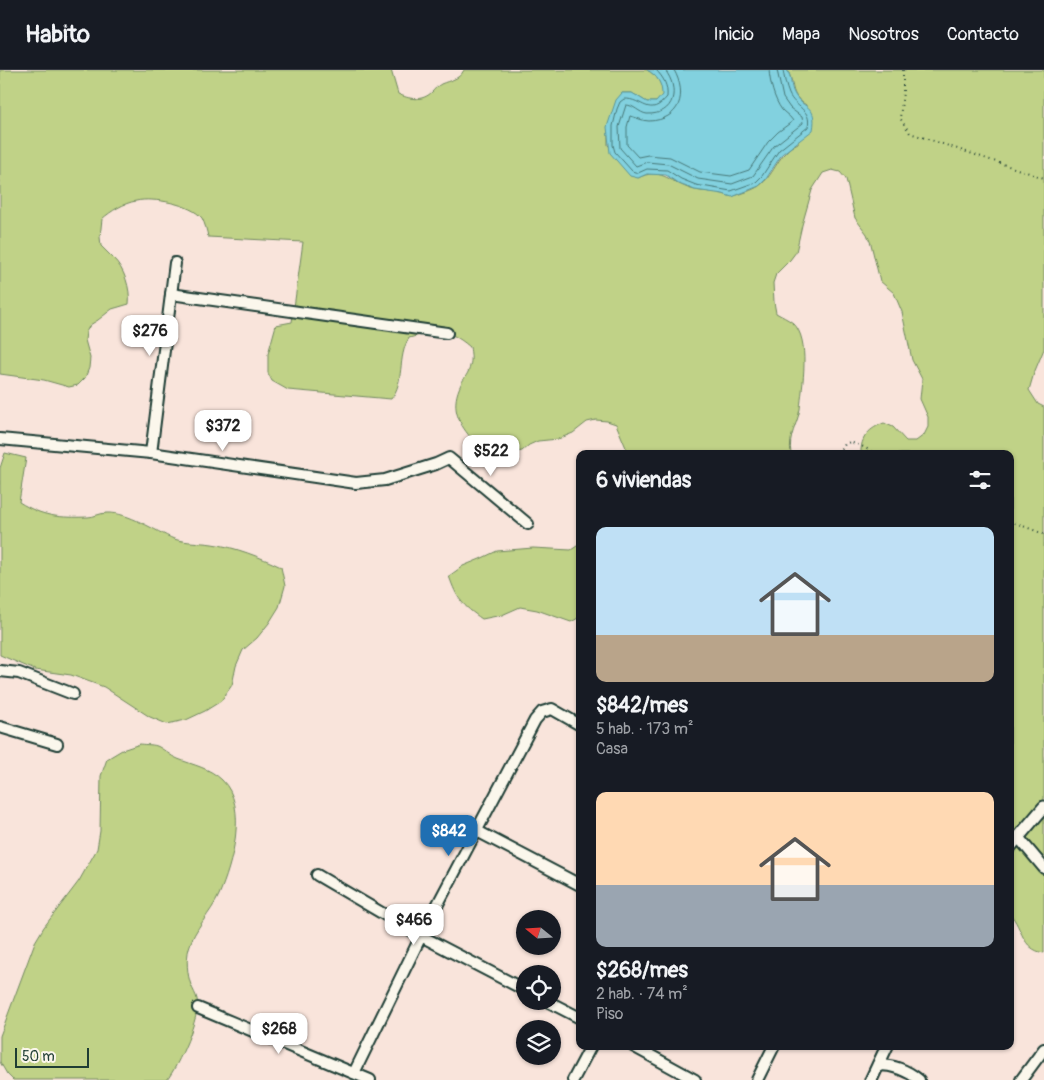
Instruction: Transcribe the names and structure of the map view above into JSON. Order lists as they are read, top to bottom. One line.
{"scale_bar":"50 m","north":"left","page":{"header":"Habito","nav":["Inicio","Mapa","Nosotros","Contacto"],"price":["$276","$372","$522","$842","$466","$268"],"heading":"6 viviendas","list":[{"name":"$842/mes","note":"5 hab. · 173 m² · Casa"},{"name":"$268/mes","note":"2 hab. · 74 m² · Piso"}],"scale":"50 m"}}
